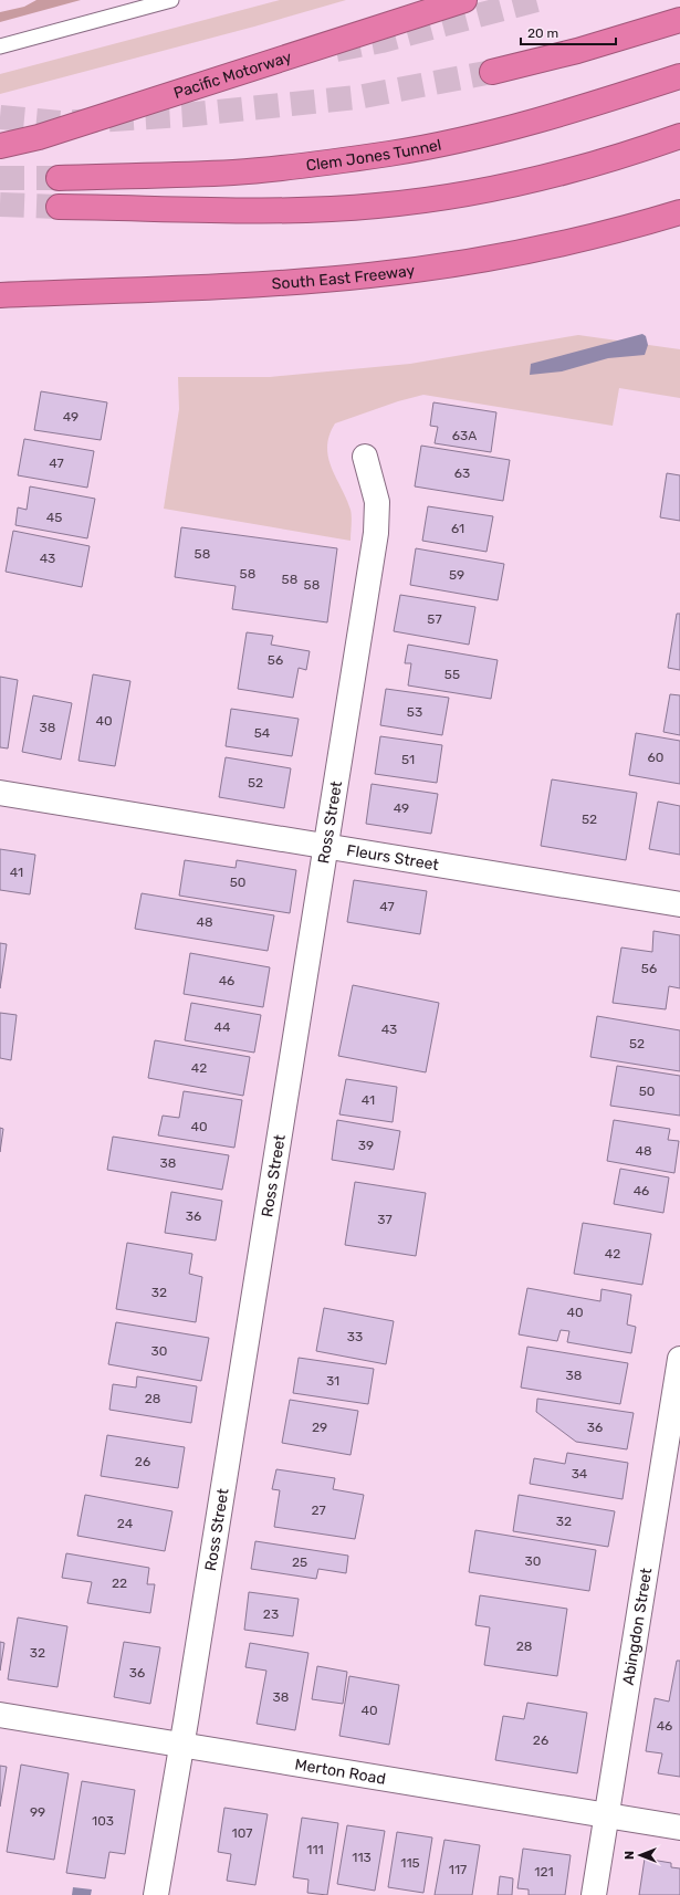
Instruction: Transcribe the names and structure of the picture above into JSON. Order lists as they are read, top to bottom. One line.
{"streets":{"highway":["Pacific Motorway","Clem Jones Tunnel","South East Freeway"],"street":["Ross Street","Fleurs Street","Abingdon Street","Merton Road"]},"crossings":[["Ross Street","Fleurs Street"],["Ross Street","Merton Road"],["Abingdon Street","Merton Road"]],"house_numbers":["49","63A","47","63","45","61","58","43","58","59","58","58","57","56","55","53","40","38","54","60","51","52","49","52","41","50","47","48","56","46","44","43","52","42","50","41","40","39","48","38","46","36","37","42","32","40","33","30","38","31","28","29","36","26","34","27","32","24","30","25","22","23","28","32","36","38","40","46","26","99","103","107","111","113","115","117","121"],"scale_bar":"20 m","north":"left"}
